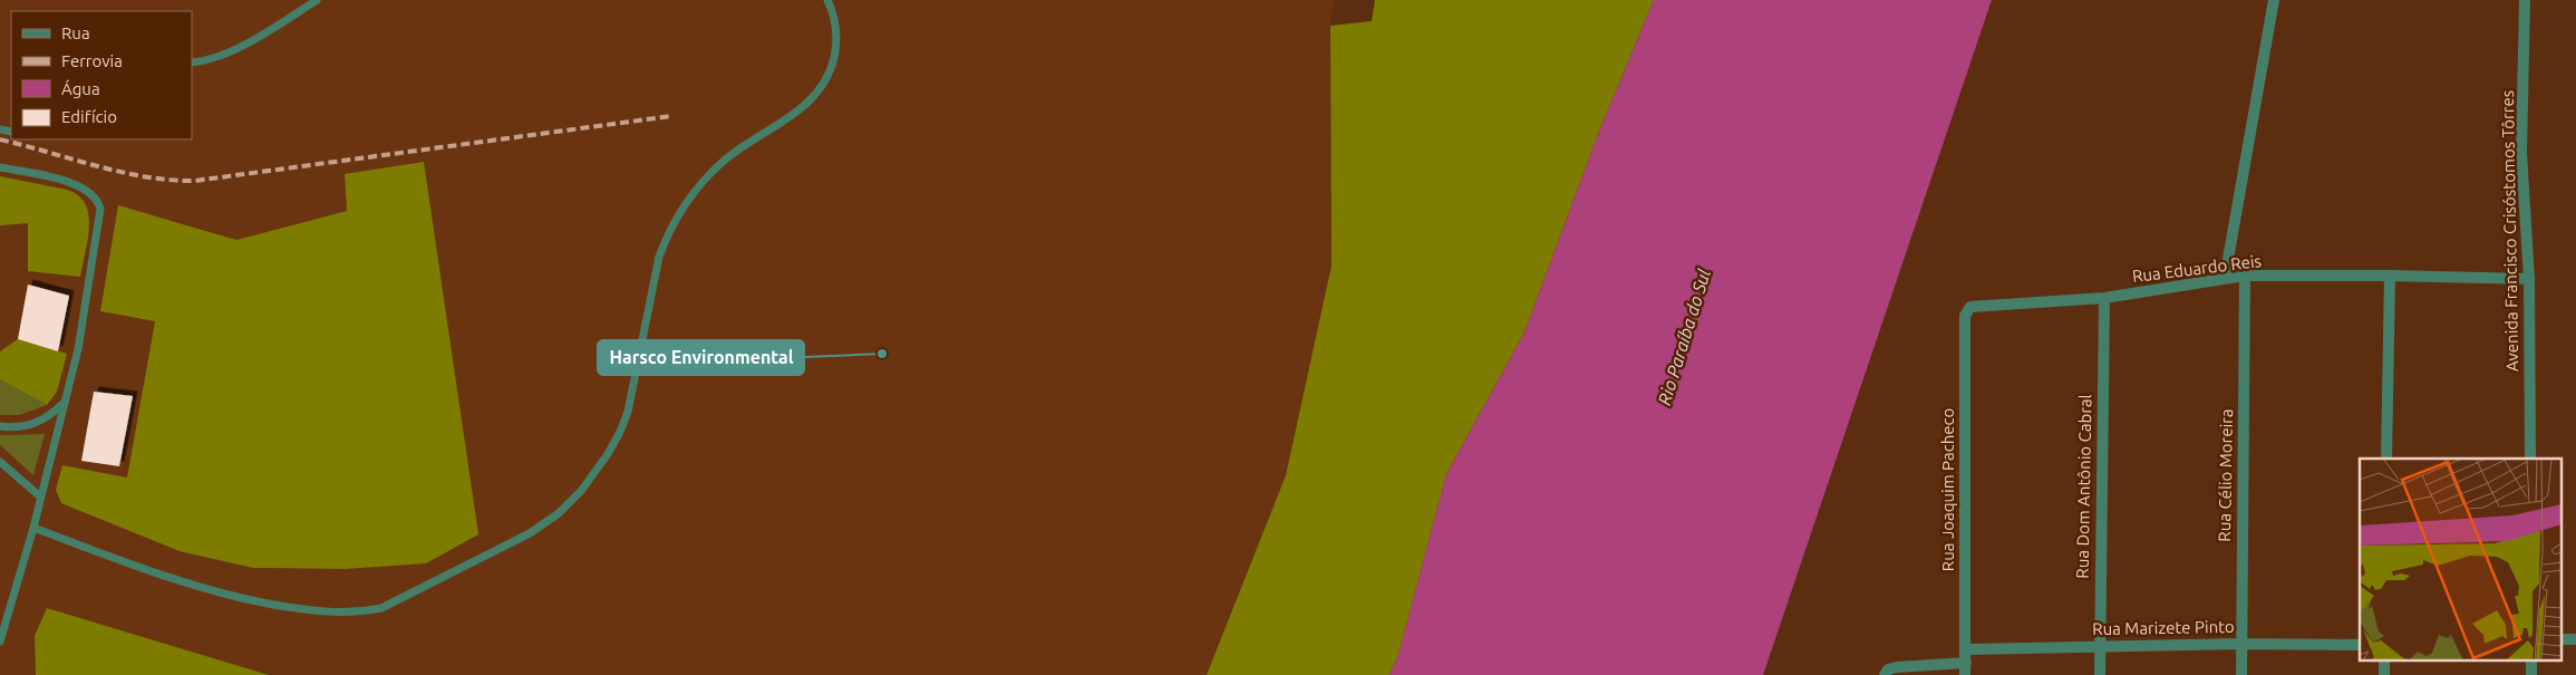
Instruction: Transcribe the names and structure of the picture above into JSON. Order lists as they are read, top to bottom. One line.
{"streets":{"street":["Avenida Francisco Crisóstomos Tôrres","Rua Eduardo Reis","Rua Célio Moreira","Rua Dom Antônio Cabral","Rua Joaquim Pacheco","Rua Marizete Pinto"]},"crossings":[["Avenida Francisco Crisóstomos Tôrres","Rua Eduardo Reis"],["Rua Eduardo Reis","Rua Célio Moreira"],["Rua Eduardo Reis","Rua Dom Antônio Cabral"],["Rua Eduardo Reis","Rua Joaquim Pacheco"],["Rua Célio Moreira","Rua Marizete Pinto"],["Rua Dom Antônio Cabral","Rua Marizete Pinto"],["Rua Joaquim Pacheco","Rua Marizete Pinto"]],"water":["Rio Paraíba do Sul"],"places":["Harsco Environmental"],"legend":["Rua","Ferrovia","Água","Edifício"]}
